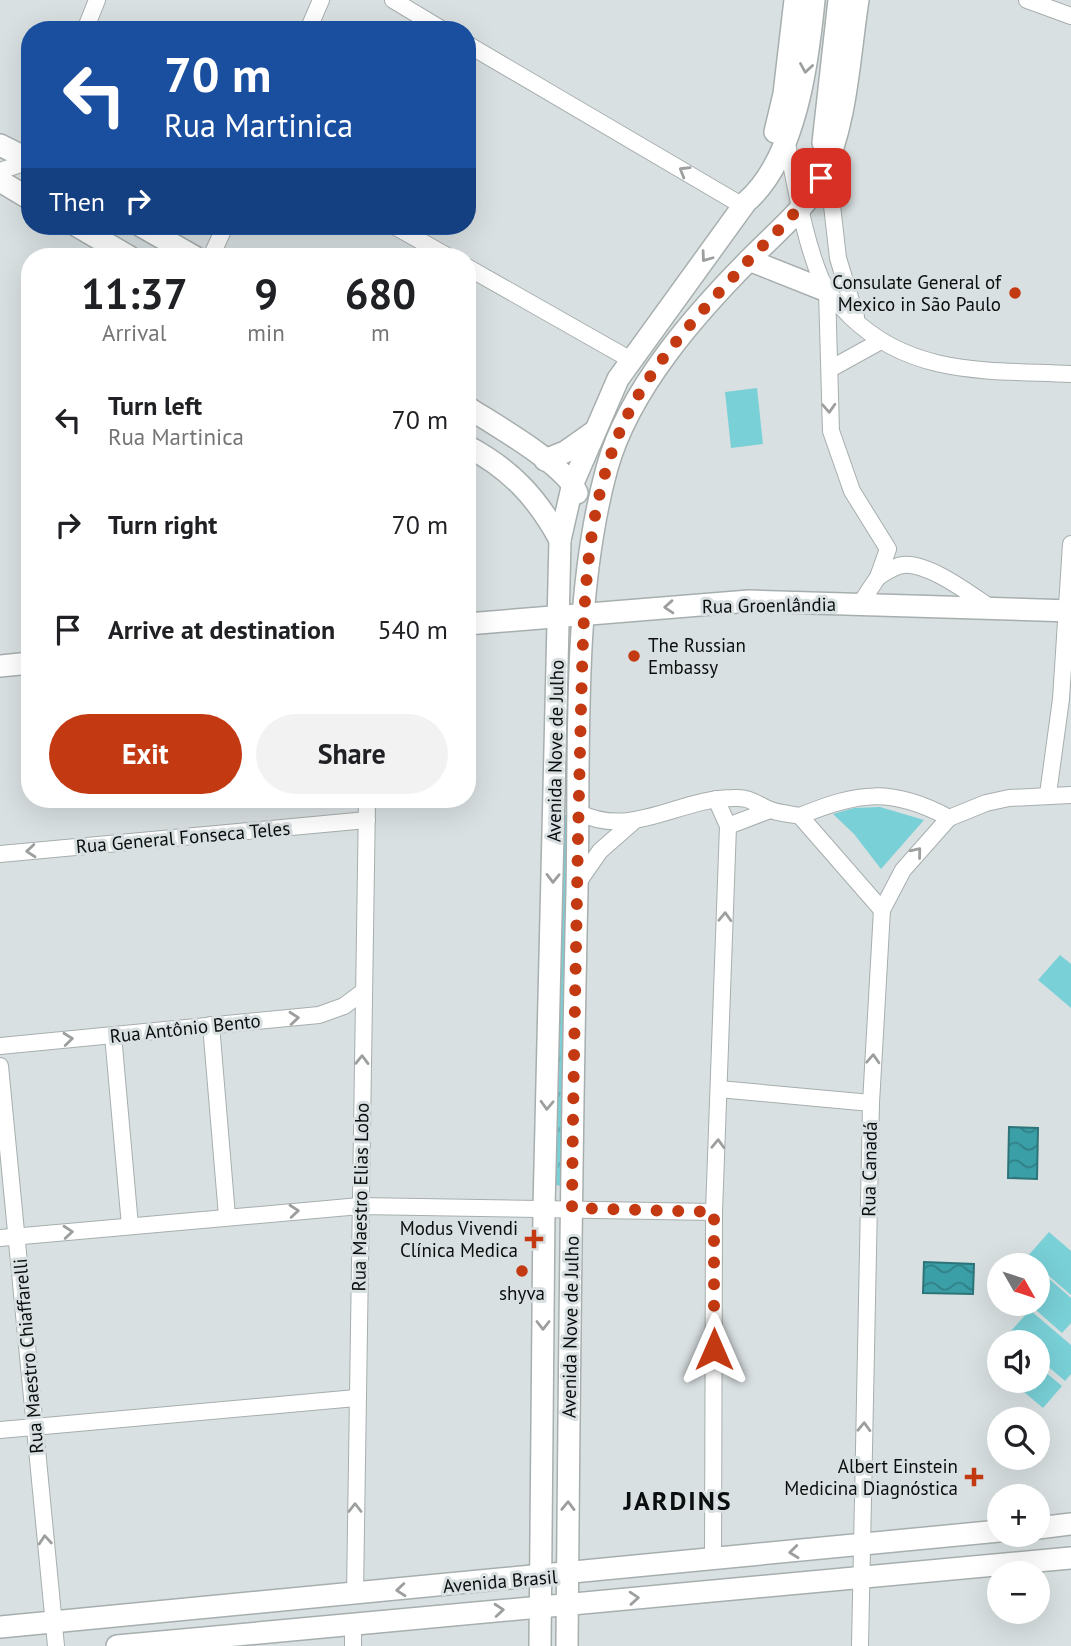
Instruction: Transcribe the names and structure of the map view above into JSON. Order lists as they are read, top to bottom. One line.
{"streets":{"main road":["Rua Groenlândia","Avenida Nove de Julho","Avenida Brasil"],"street":["Rua General Fonseca Teles","Rua Antônio Bento","Rua Canadá","Rua Maestro Elias Lobo","Rua Maestro Chiaffarelli"]},"crossings":[["Rua Groenlândia","Avenida Nove de Julho"],["Avenida Nove de Julho","Avenida Brasil"],["Rua General Fonseca Teles","Rua Maestro Elias Lobo"],["Rua Antônio Bento","Rua Maestro Elias Lobo"],["Rua Canadá","Avenida Brasil"],["Rua Maestro Elias Lobo","Avenida Brasil"],["Rua Maestro Chiaffarelli","Avenida Brasil"]],"one_way":["Rua Groenlândia","Rua General Fonseca Teles","Rua Antônio Bento","Rua Canadá","Rua Maestro Elias Lobo"],"districts":["JARDINS"],"places":{"other":["Consulate General of Mexico in São Paulo","The Russian Embassy","shyva"],"health":["Modus Vivendi Clínica Medica","Albert Einstein Medicina Diagnóstica"]},"north":"bottom right","page":{"turn":["70 m","Rua Martinica"],"then":"Then","eta":["11:37","Arrival","9","min","680","m"],"list":[{"name":"Turn left","note":"Rua Martinica","value":"70 m"},{"name":"Turn right","value":"70 m"},{"name":"Arrive at destination","value":"540 m"}],"buttons":["Exit","Share"],"map_buttons":["+","−"]}}
